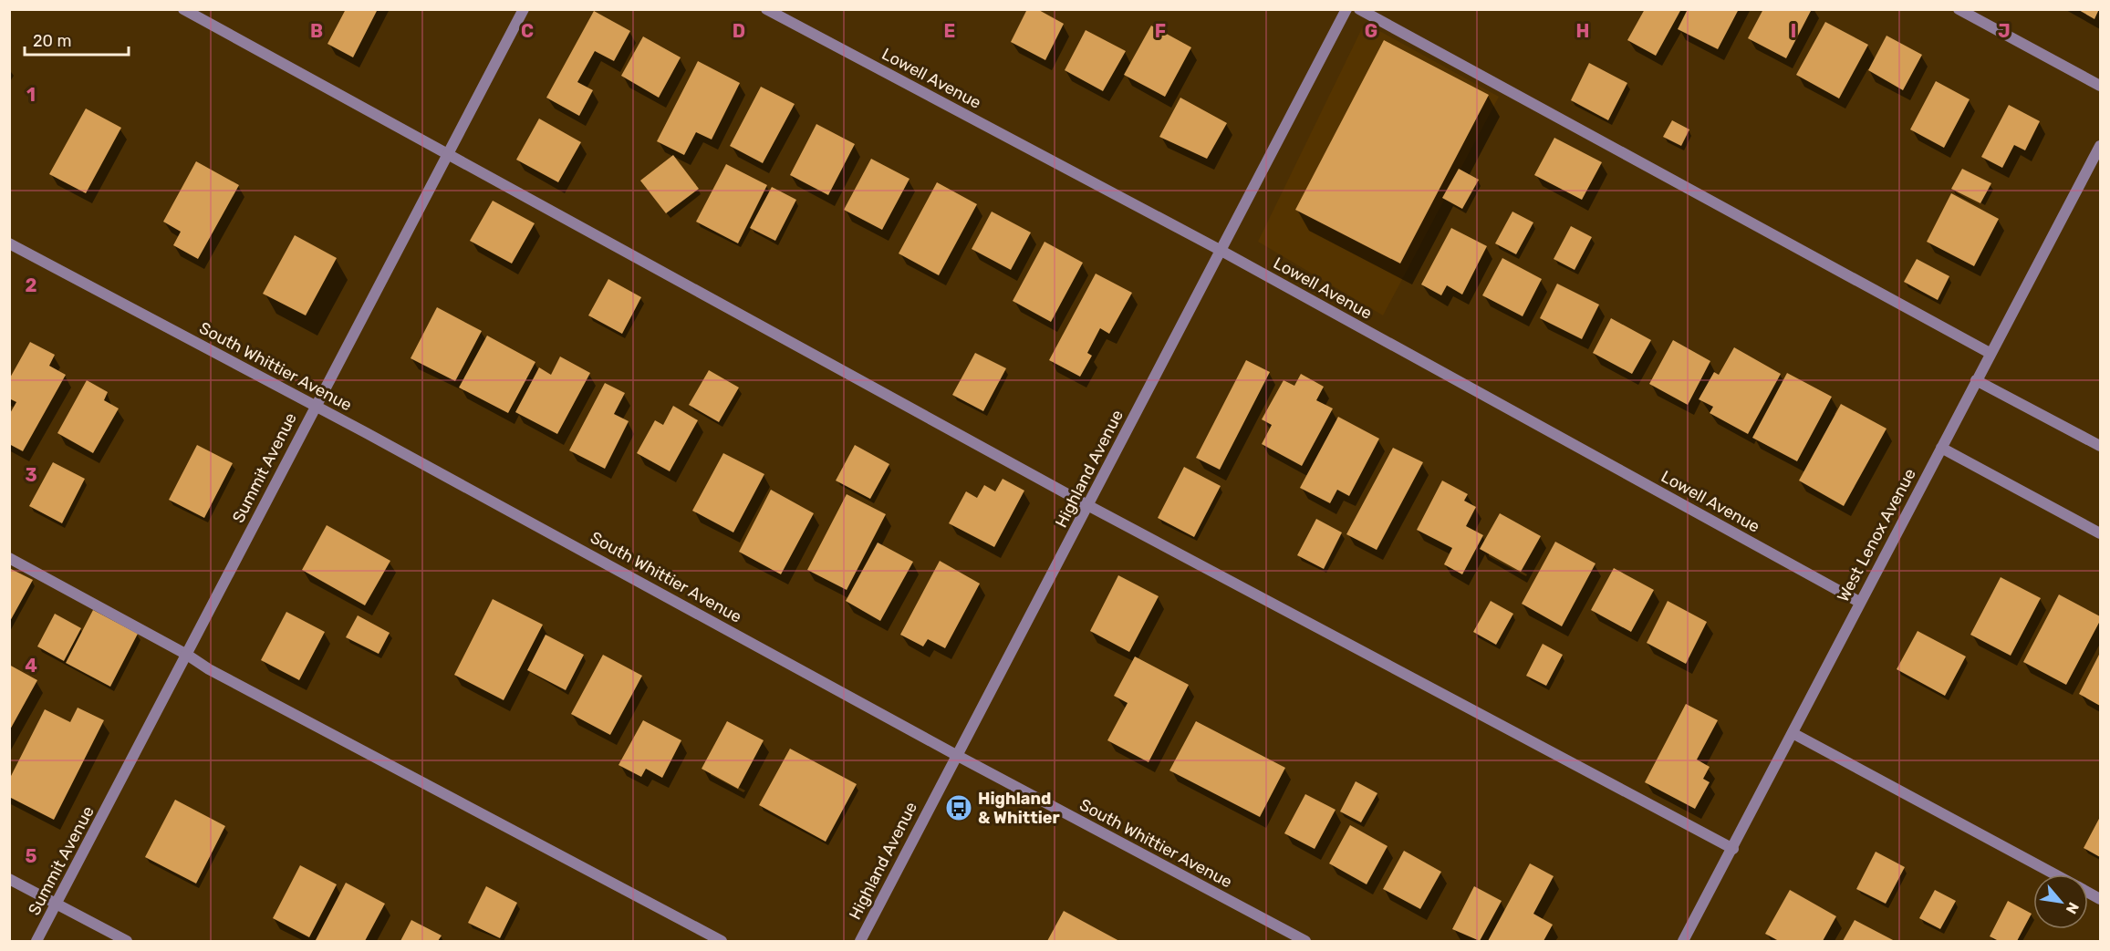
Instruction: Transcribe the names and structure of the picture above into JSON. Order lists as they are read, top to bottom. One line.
{"streets":{"street":["Lowell Avenue","South Whittier Avenue","Summit Avenue","Highland Avenue","West Lenox Avenue"]},"crossings":[["Lowell Avenue","Highland Avenue"],["Lowell Avenue","West Lenox Avenue"],["South Whittier Avenue","Summit Avenue"],["South Whittier Avenue","Highland Avenue"]],"places":{"bus stop":["Highland & Whittier"]},"scale_bar":"20 m","north":"bottom right","grid":{"columns":["B","C","D","E","F","G","H","I","J"],"rows":["1","2","3","4","5"]}}
